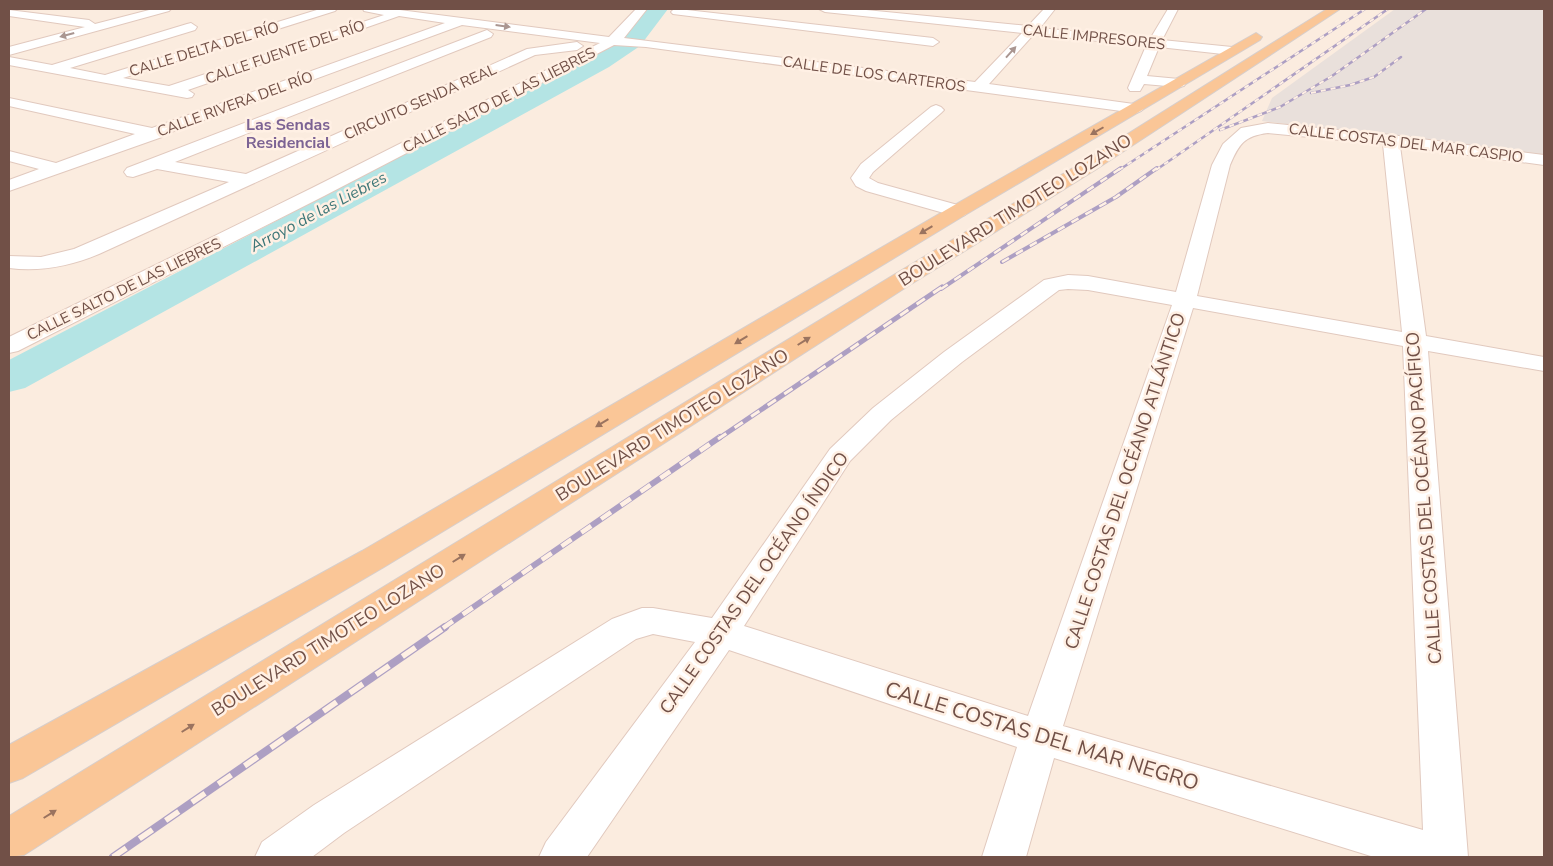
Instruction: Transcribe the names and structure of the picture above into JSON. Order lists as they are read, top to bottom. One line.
{"streets":{"main road":["BOULEVARD TIMOTEO LOZANO"],"street":["CALLE IMPRESORES","CALLE DELTA DEL RÍO","CALLE FUENTE DEL RÍO","CALLE DE LOS CARTEROS","CALLE SALTO DE LAS LIEBRES","CIRCUITO SENDA REAL","CALLE RIVERA DEL RÍO","CALLE COSTAS DEL MAR CASPIO","CALLE COSTAS DEL OCÉANO ATLÁNTICO","CALLE COSTAS DEL OCÉANO PACÍFICO","CALLE COSTAS DEL OCÉANO ÍNDICO","CALLE COSTAS DEL MAR NEGRO"]},"crossings":[["CALLE IMPRESORES","BOULEVARD TIMOTEO LOZANO"],["CALLE DE LOS CARTEROS","CALLE SALTO DE LAS LIEBRES"],["CALLE DE LOS CARTEROS","CIRCUITO SENDA REAL"],["CALLE DE LOS CARTEROS","BOULEVARD TIMOTEO LOZANO"],["CALLE SALTO DE LAS LIEBRES","CIRCUITO SENDA REAL"],["CALLE COSTAS DEL MAR CASPIO","CALLE COSTAS DEL OCÉANO ATLÁNTICO"],["CALLE COSTAS DEL MAR CASPIO","CALLE COSTAS DEL OCÉANO PACÍFICO"],["CALLE COSTAS DEL OCÉANO ATLÁNTICO","CALLE COSTAS DEL OCÉANO ÍNDICO"],["CALLE COSTAS DEL OCÉANO ATLÁNTICO","CALLE COSTAS DEL MAR NEGRO"],["CALLE COSTAS DEL OCÉANO ÍNDICO","CALLE COSTAS DEL MAR NEGRO"]],"districts":["Las Sendas Residencial"],"water":["Arroyo de las Liebres"]}
